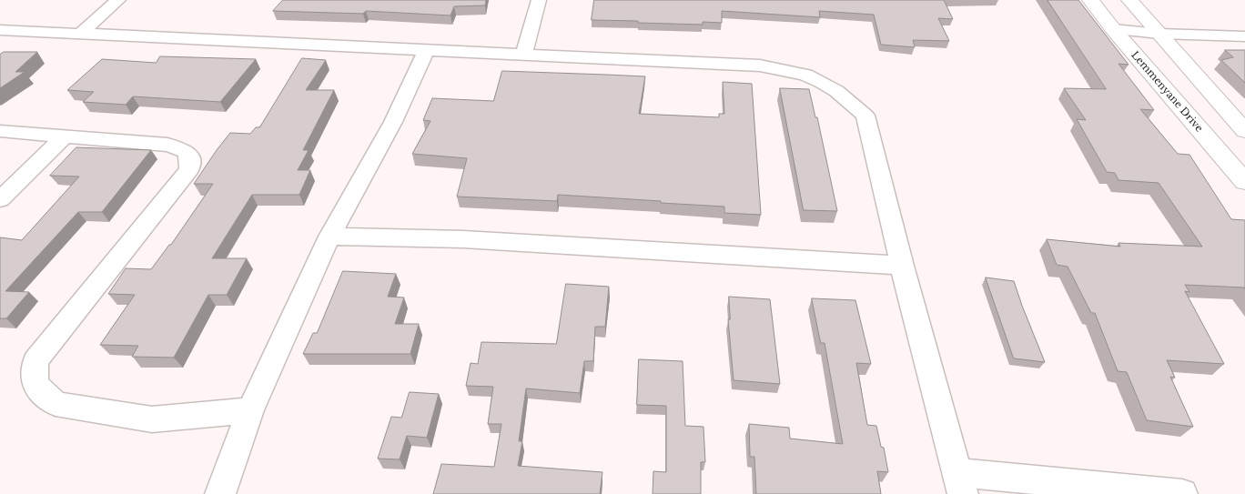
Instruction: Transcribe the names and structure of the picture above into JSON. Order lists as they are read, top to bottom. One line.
{"streets":{"main road":["Lemmenyane Drive"]}}
